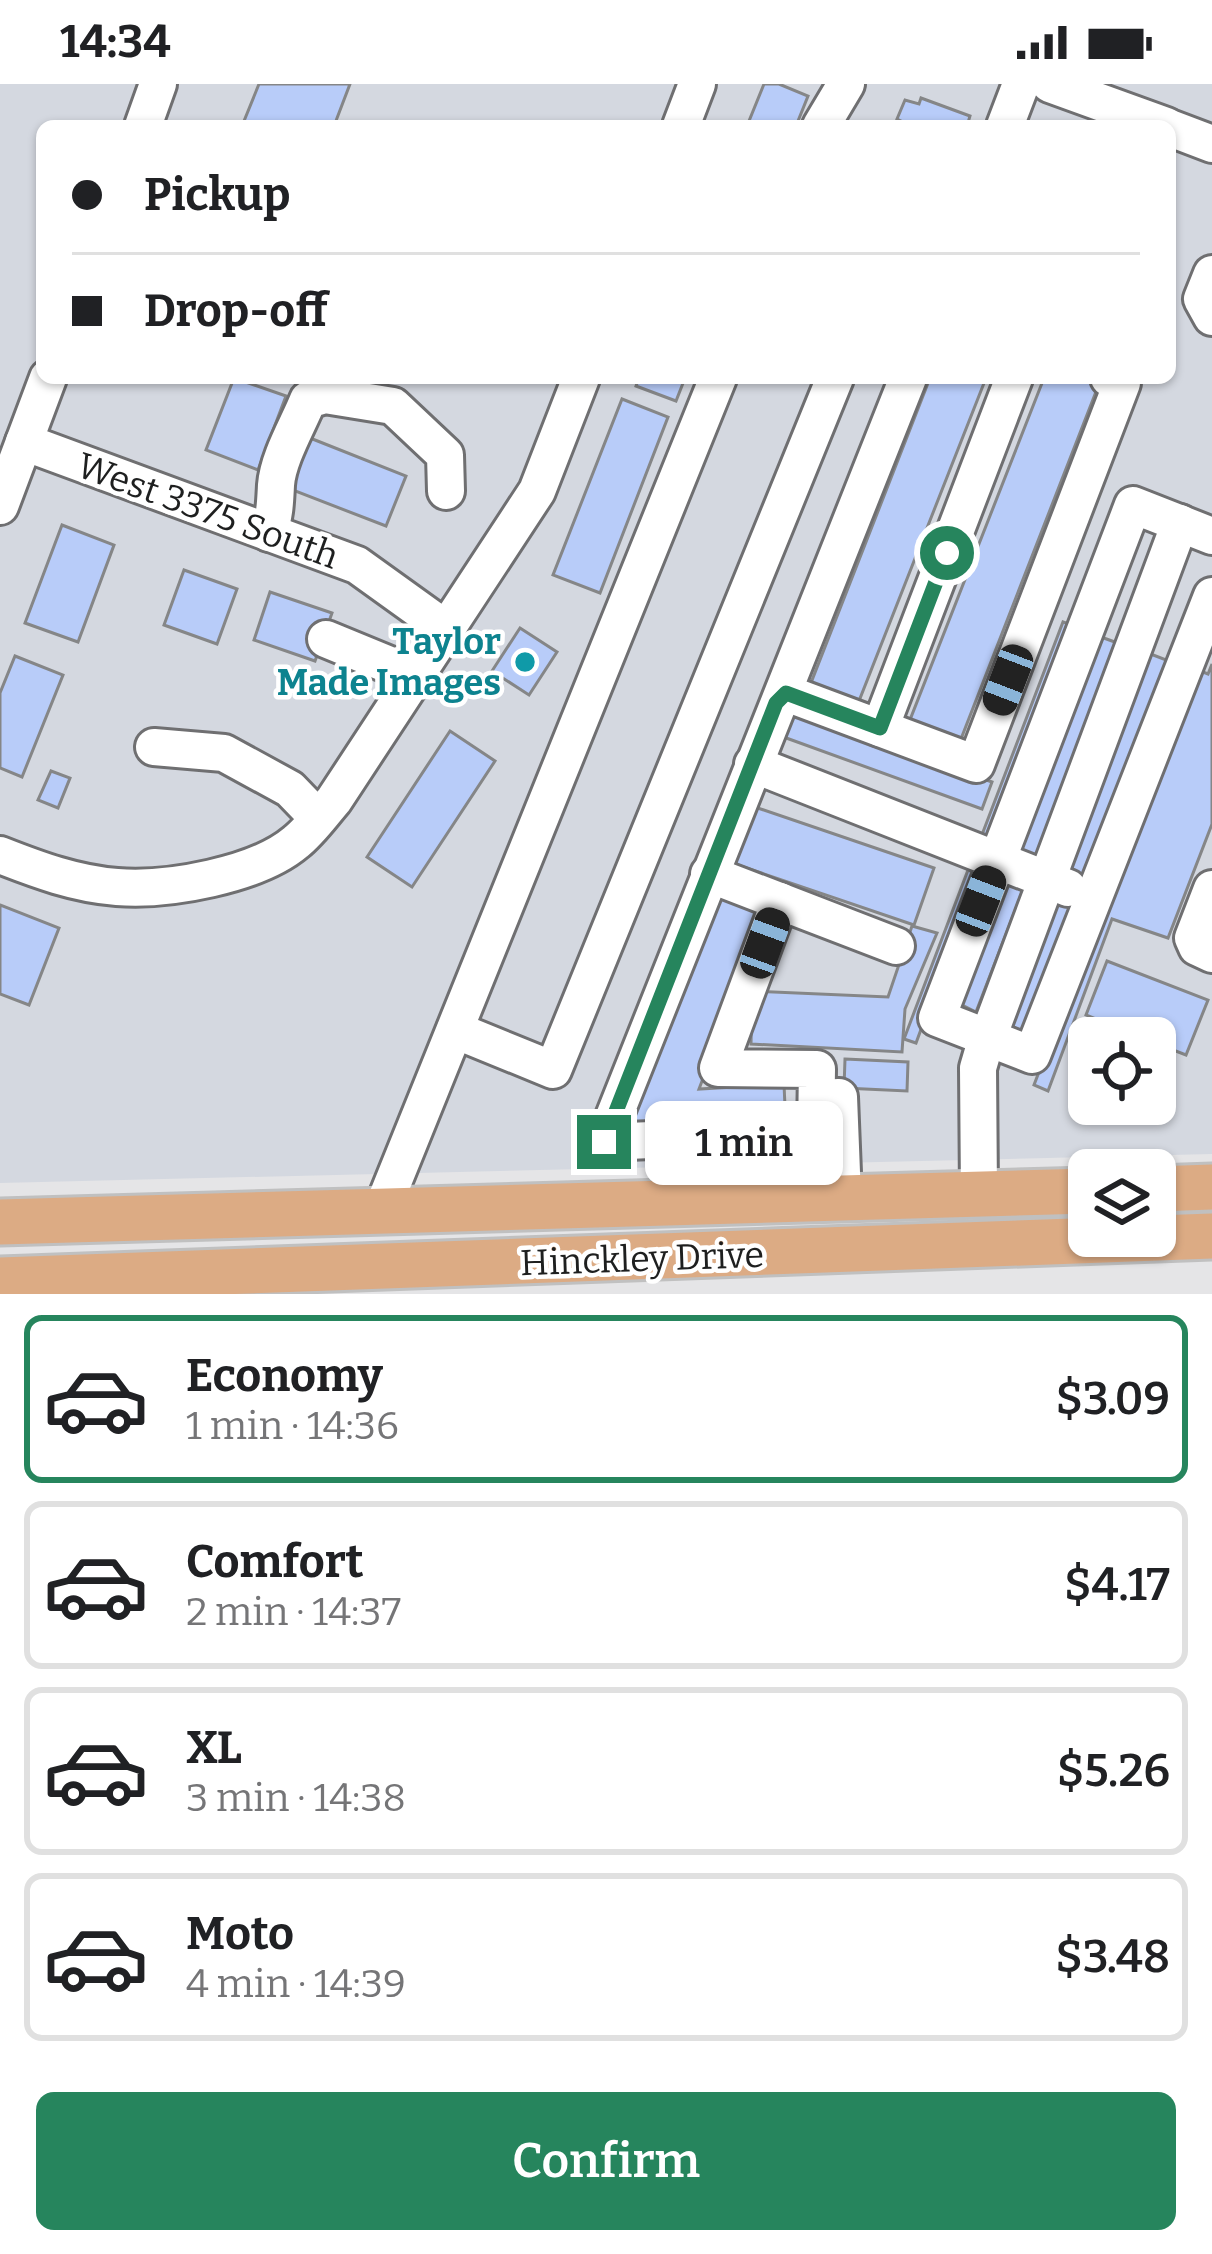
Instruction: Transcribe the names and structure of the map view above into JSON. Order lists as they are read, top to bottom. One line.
{"streets":{"main road":["Hinckley Drive"],"street":["West 3375 South"]},"places":["Taylor Made Images"],"page":{"status":"14:34","banner":["Pickup","Drop-off"],"bubble":"1 min","list":[{"name":"Economy","note":"1 min · 14:36","value":"$3.09"},{"name":"Comfort","note":"2 min · 14:37","value":"$4.17"},{"name":"XL","note":"3 min · 14:38","value":"$5.26"},{"name":"Moto","note":"4 min · 14:39","value":"$3.48"}],"buttons":"Confirm"}}
